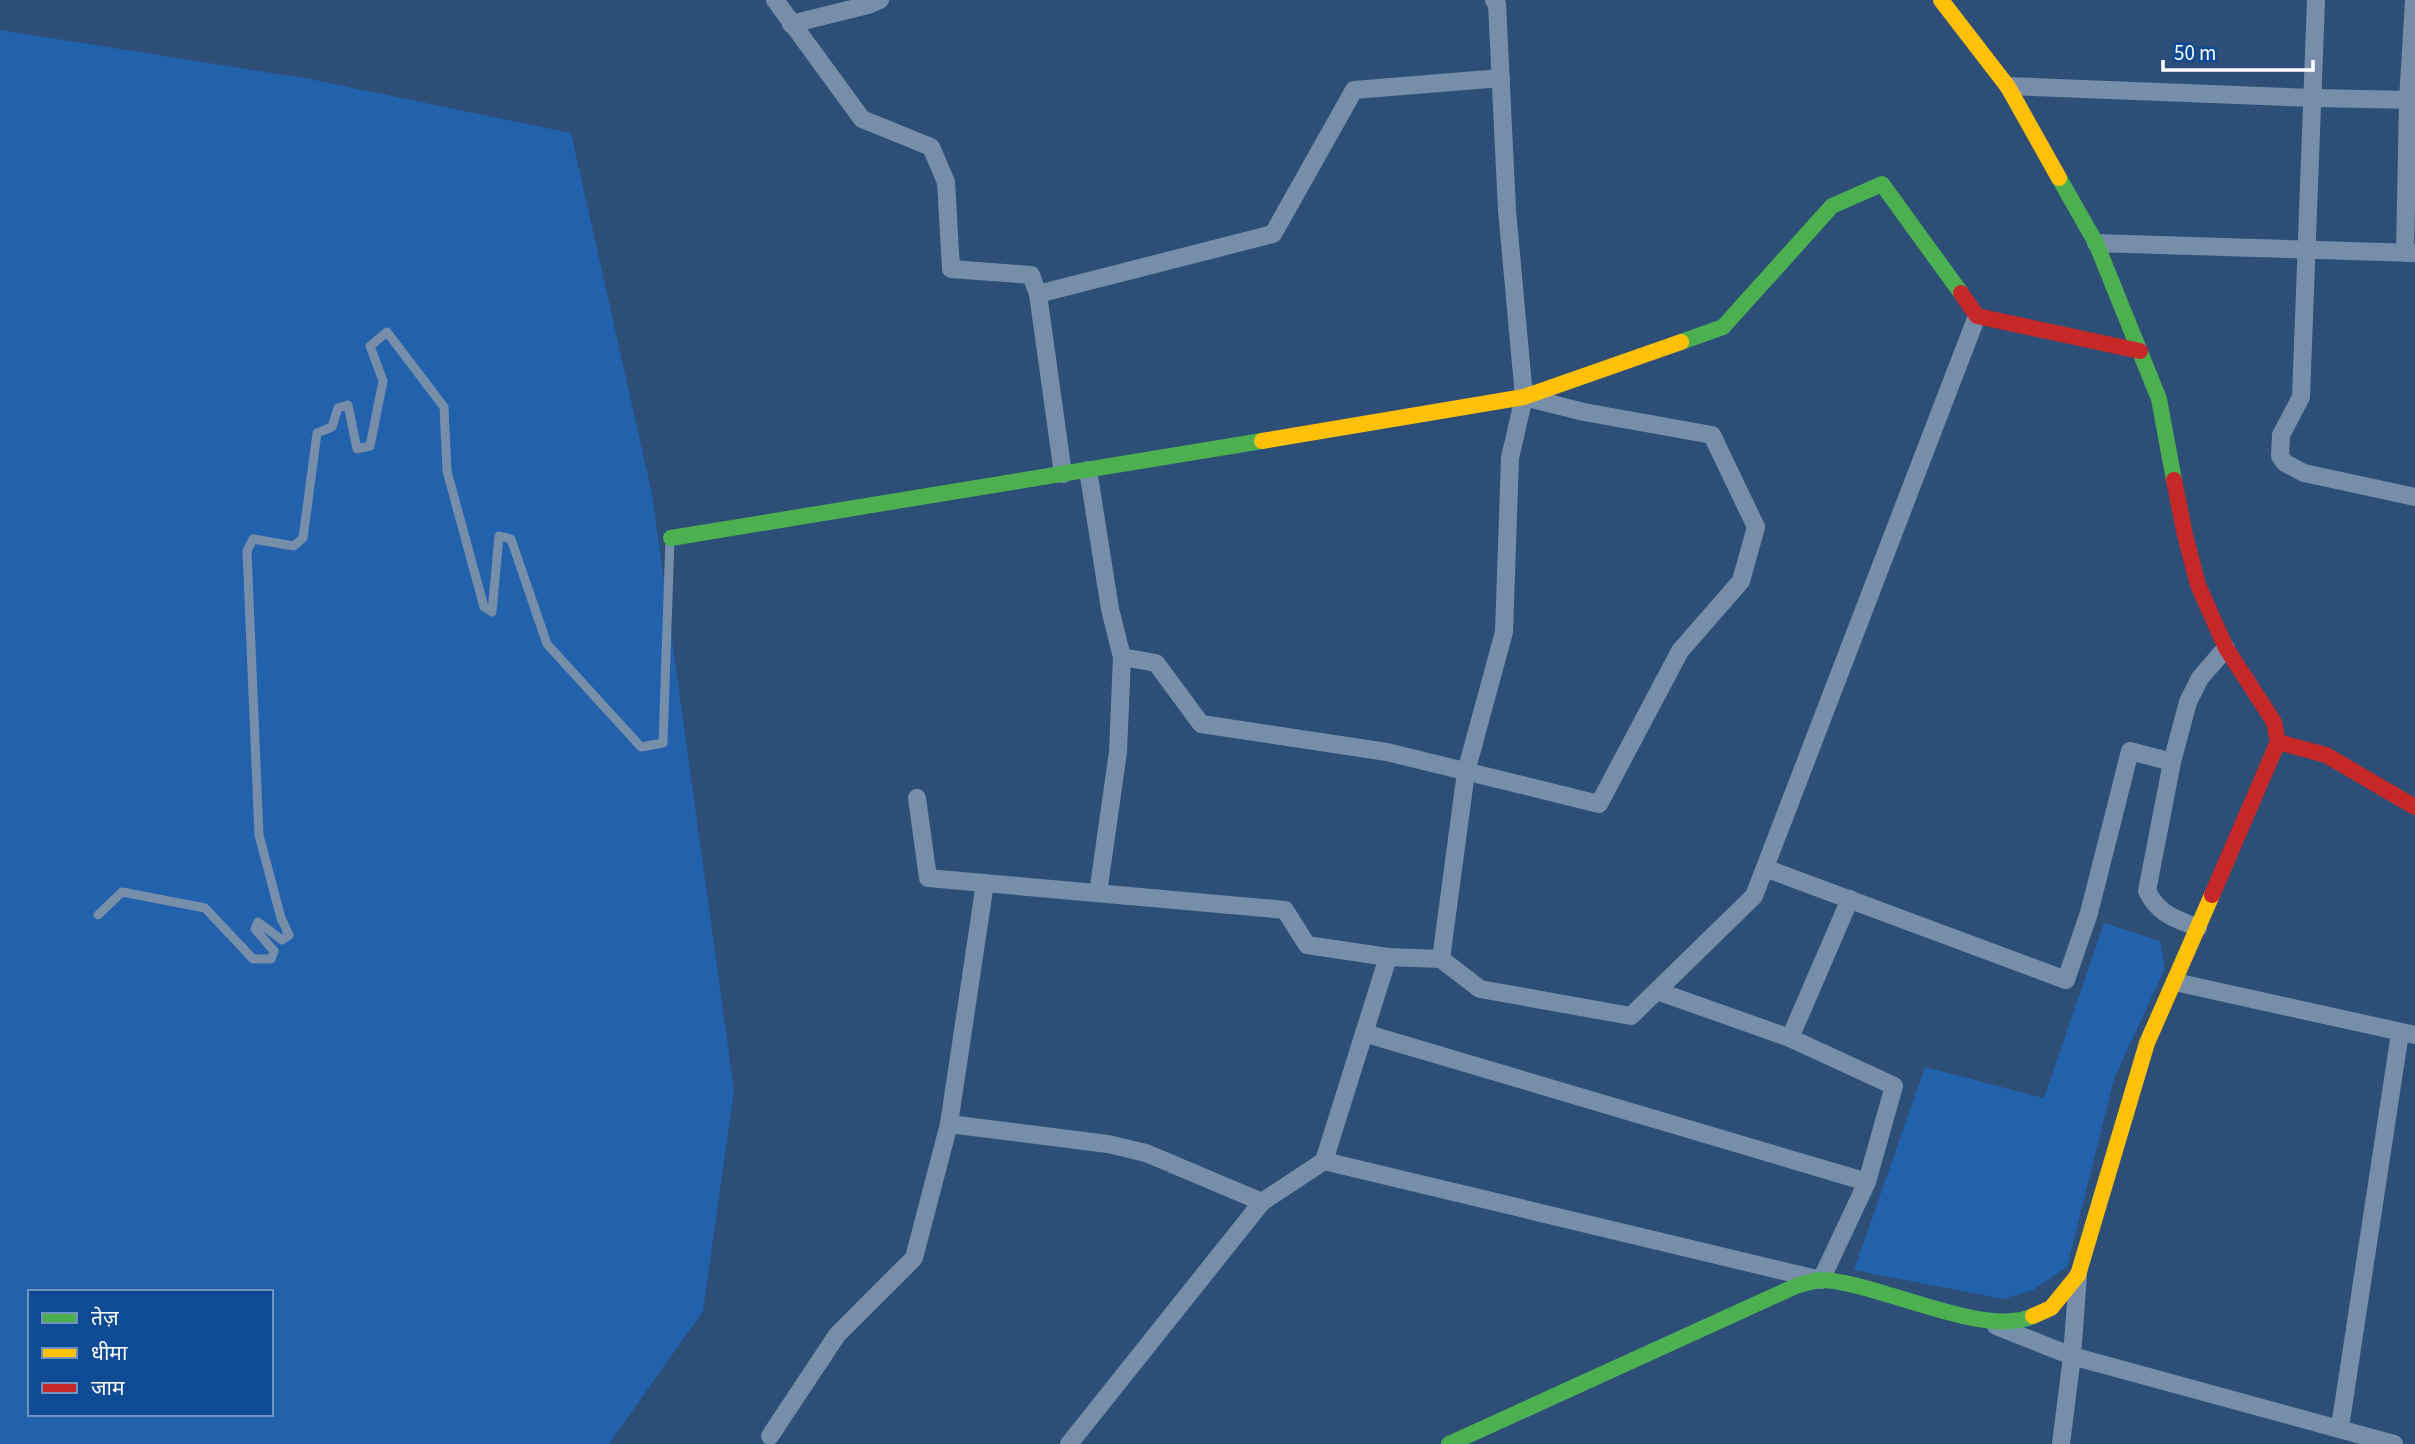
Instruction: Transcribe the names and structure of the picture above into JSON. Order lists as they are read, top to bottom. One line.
{"legend":["तेज़","धीमा","जाम"],"scale_bar":"50 m"}
